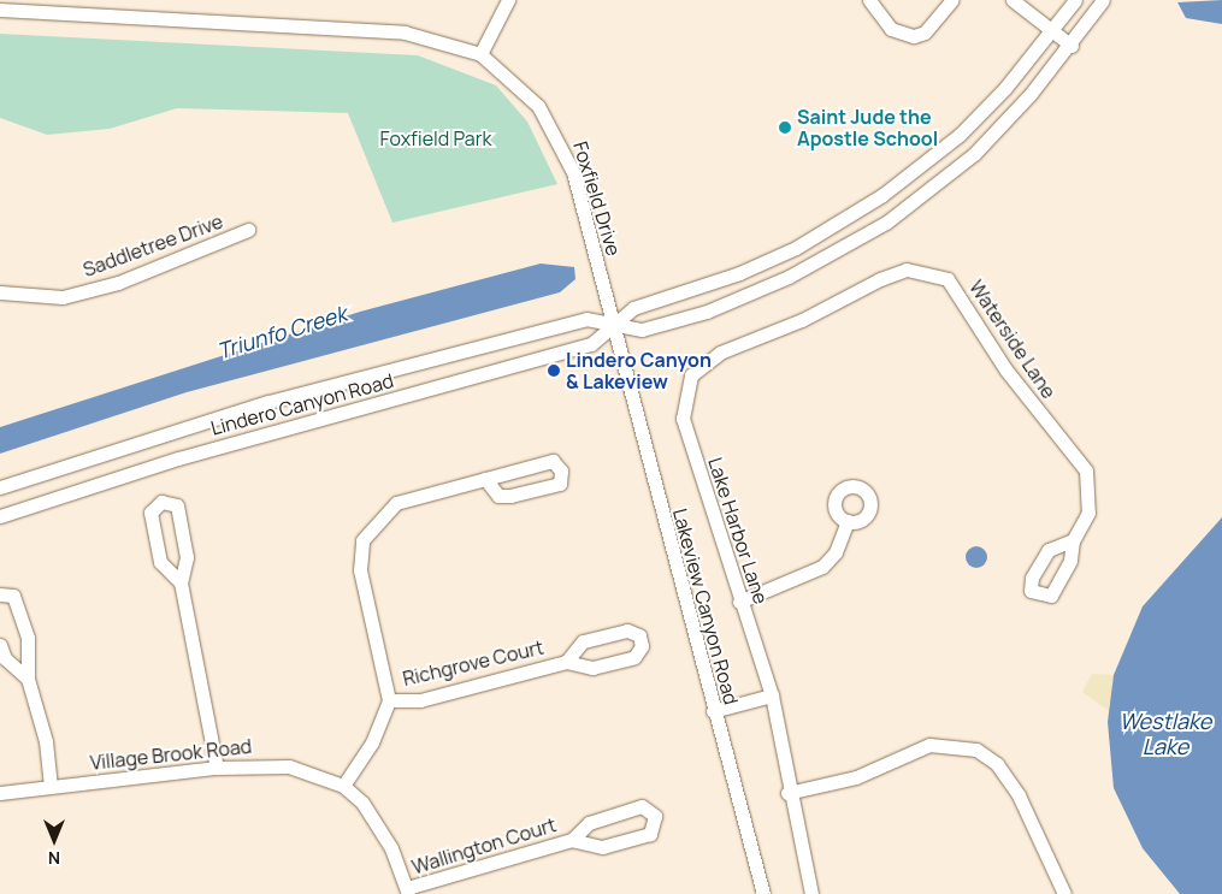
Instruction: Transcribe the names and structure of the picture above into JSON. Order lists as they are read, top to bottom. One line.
{"streets":{"street":["Foxfield Drive","Saddletree Drive","Waterside Lane","Lindero Canyon Road","Lake Harbor Lane","Lakeview Canyon Road","Richgrove Court","Village Brook Road","Wallington Court"]},"crossings":[["Foxfield Drive","Lindero Canyon Road"],["Foxfield Drive","Lakeview Canyon Road"],["Waterside Lane","Lake Harbor Lane"],["Lindero Canyon Road","Lakeview Canyon Road"]],"water":["Triunfo Creek","Westlake Lake"],"parks":["Foxfield Park"],"places":["Saint Jude the Apostle School","Lindero Canyon & Lakeview"],"north":"bottom"}
